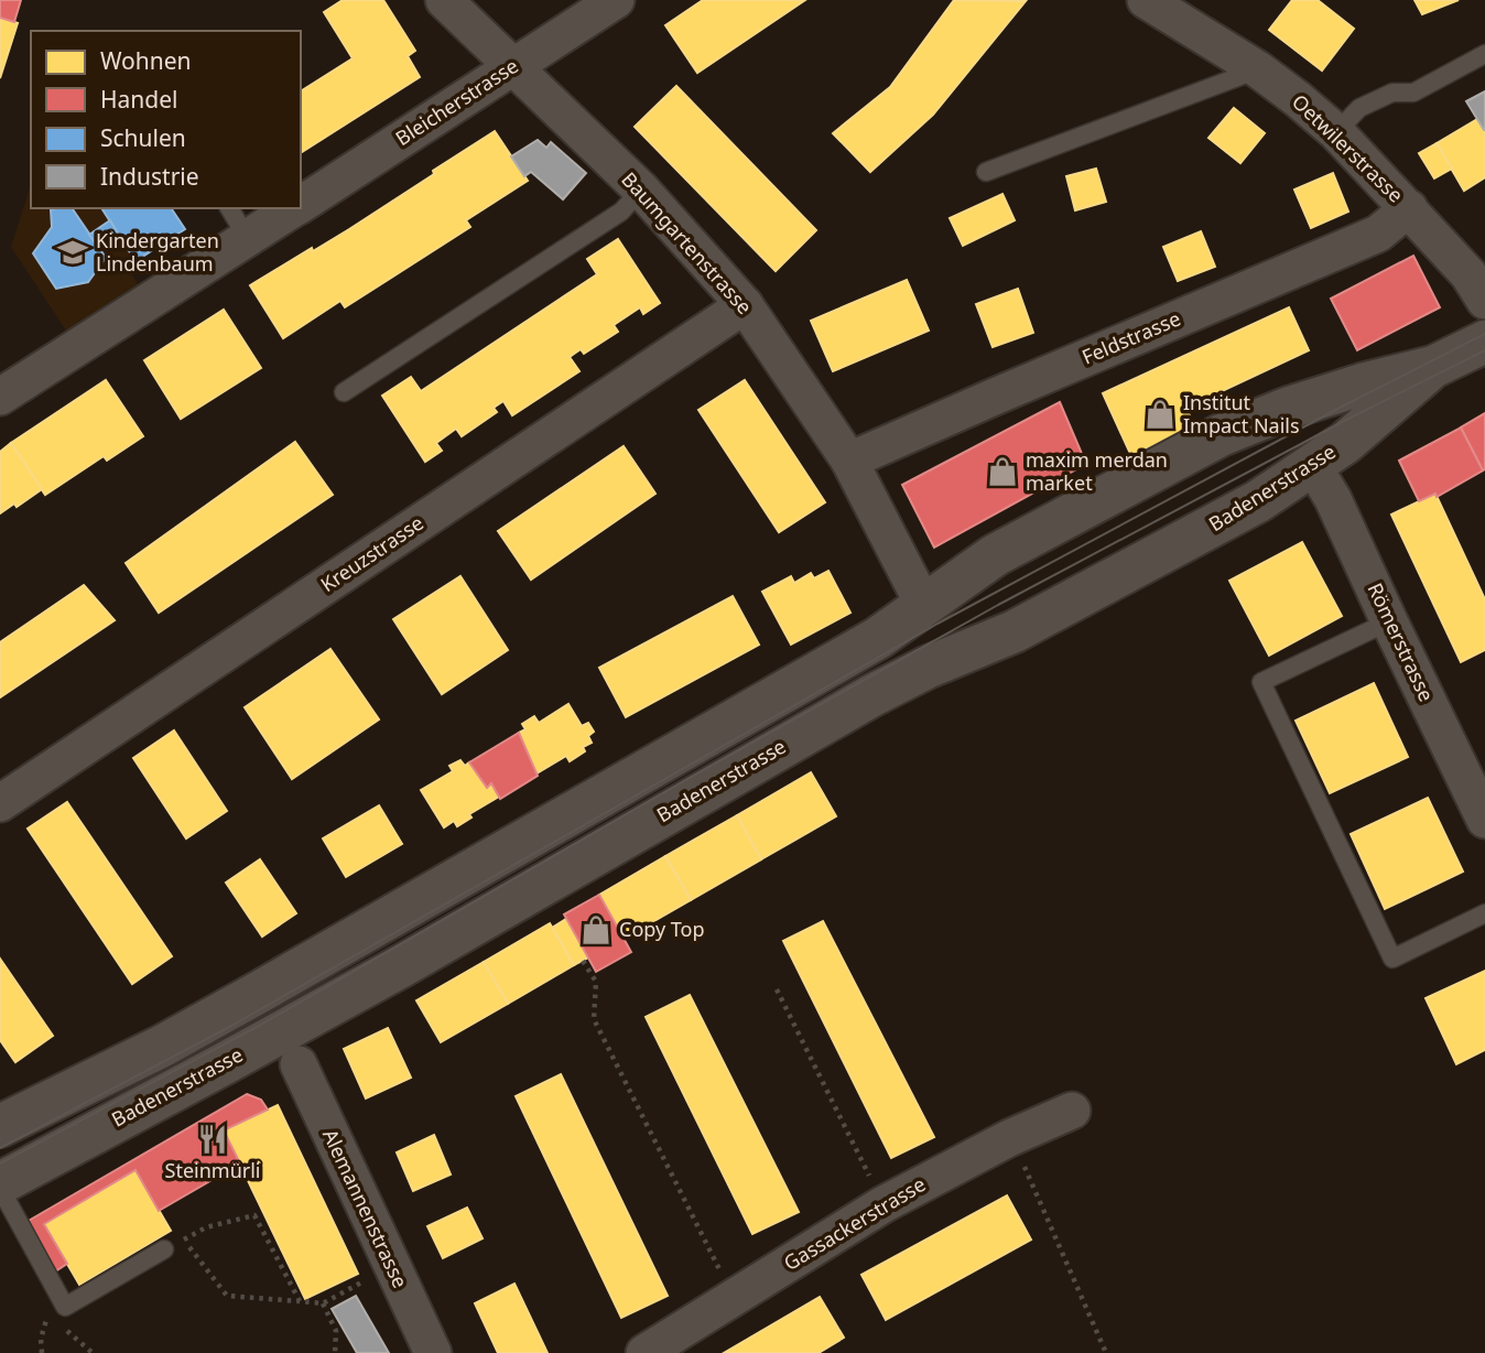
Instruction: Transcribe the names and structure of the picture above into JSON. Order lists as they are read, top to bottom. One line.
{"streets":{"main road":["Badenerstrasse"],"street":["Bleicherstrasse","Oetwilerstrasse","Baumgartenstrasse","Feldstrasse","Kreuzstrasse","Römerstrasse","Alemannenstrasse","Gassackerstrasse"]},"crossings":[["Bleicherstrasse","Baumgartenstrasse"],["Oetwilerstrasse","Feldstrasse"],["Baumgartenstrasse","Feldstrasse"],["Baumgartenstrasse","Badenerstrasse"],["Baumgartenstrasse","Kreuzstrasse"],["Badenerstrasse","Römerstrasse"]],"places":{"school or university":["Kindergarten Lindenbaum"],"shop":["Institut Impact Nails","maxim merdan market","Copy Top"],"restaurant":["Steinmürli"]},"legend":["Wohnen","Handel","Schulen","Industrie"]}
